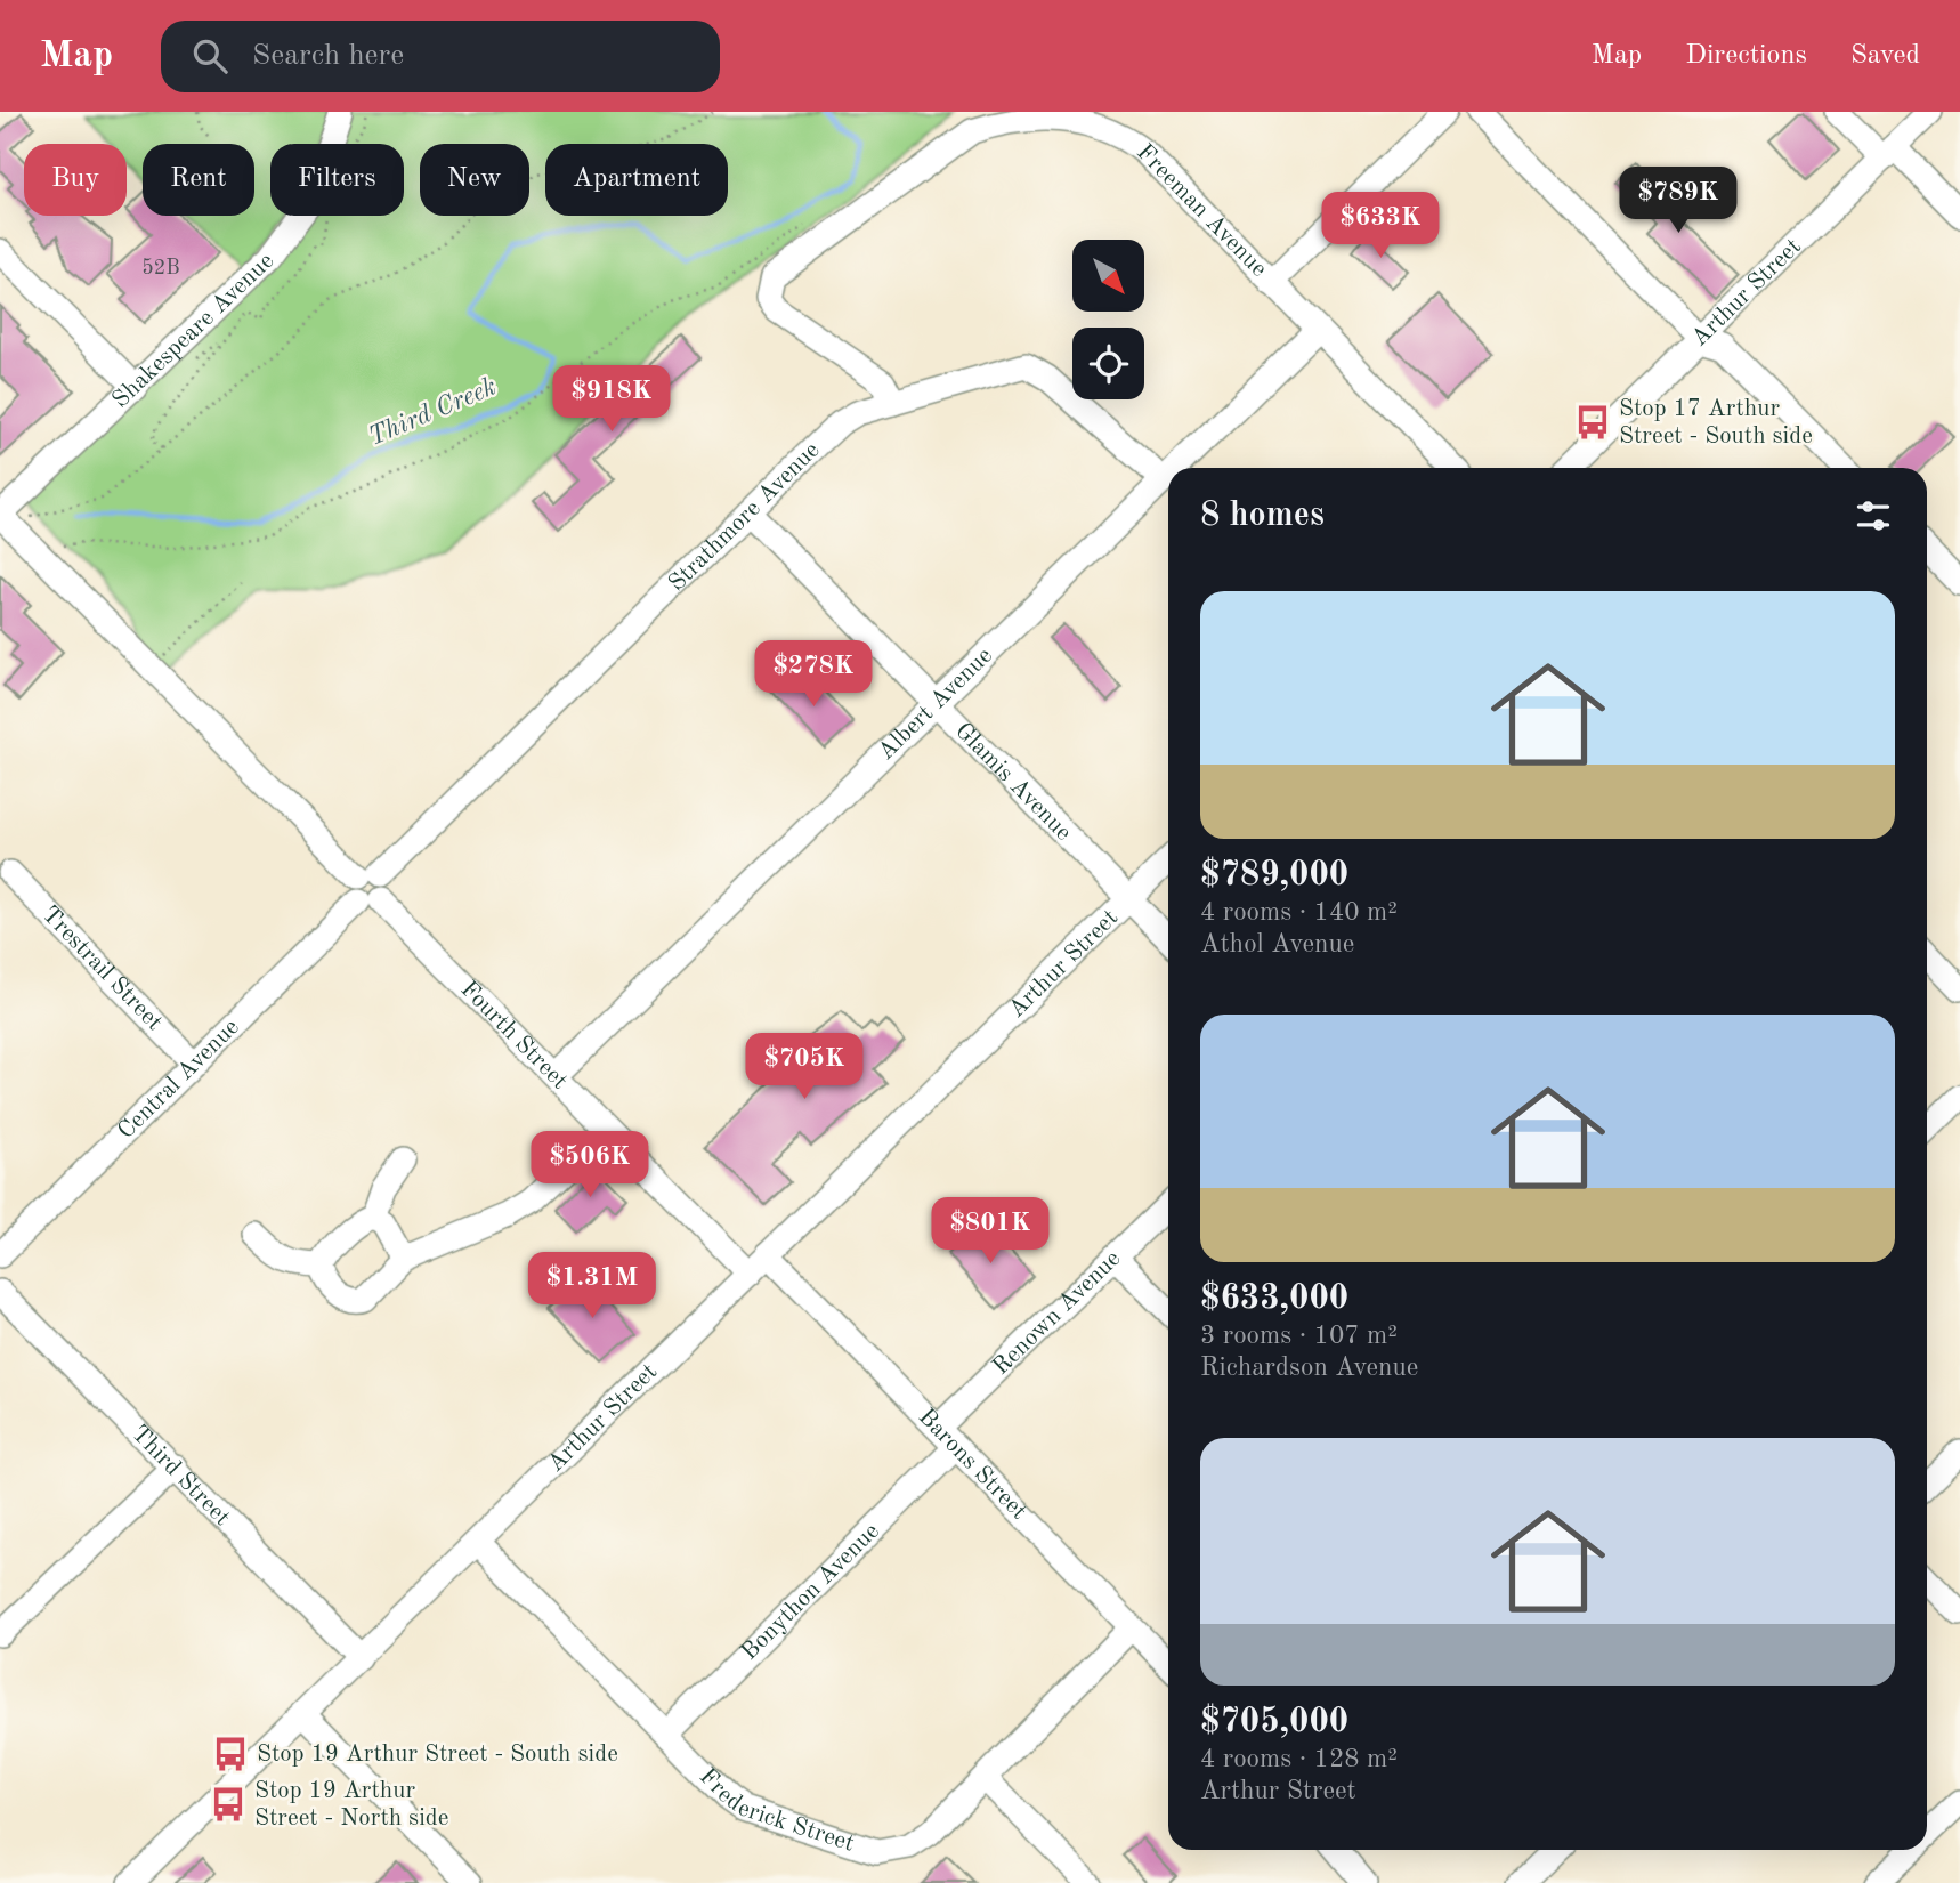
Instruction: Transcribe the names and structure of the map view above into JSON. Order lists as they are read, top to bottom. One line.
{"streets":{"street":["Freeman Avenue","Arthur Street","Shakespeare Avenue","Strathmore Avenue","Albert Avenue","Glamis Avenue","Trestrail Street","Fourth Street","Central Avenue","Renown Avenue","Barons Street","Third Street","Bonython Avenue","Frederick Street"]},"crossings":[["Freeman Avenue","Strathmore Avenue"],["Freeman Avenue","Albert Avenue"],["Arthur Street","Glamis Avenue"],["Arthur Street","Fourth Street"],["Arthur Street","Barons Street"],["Arthur Street","Third Street"],["Arthur Street","Frederick Street"],["Strathmore Avenue","Albert Avenue"],["Strathmore Avenue","Glamis Avenue"],["Albert Avenue","Glamis Avenue"],["Albert Avenue","Fourth Street"],["Trestrail Street","Central Avenue"],["Fourth Street","Central Avenue"],["Renown Avenue","Barons Street"],["Barons Street","Bonython Avenue"],["Barons Street","Frederick Street"],["Bonython Avenue","Frederick Street"]],"water":["Third Creek"],"places":{"bus stop":["Stop 17 Arthur Street - South side","Stop 19 Arthur Street - South side","Stop 19 Arthur Street - North side"]},"house_numbers":["52B"],"north":"bottom right","page":{"header":"Map","search":"Search here","nav":["Map","Directions","Saved"],"chip":["Buy","Rent","Filters","New","Apartment"],"price":["$789K","$633K","$918K","$278K","$705K","$506K","$801K","$1.31M"],"heading":"8 homes","list":[{"name":"$789,000","note":"4 rooms · 140 m² · Athol Avenue"},{"name":"$633,000","note":"3 rooms · 107 m² · Richardson Avenue"},{"name":"$705,000","note":"4 rooms · 128 m² · Arthur Street"}]}}
